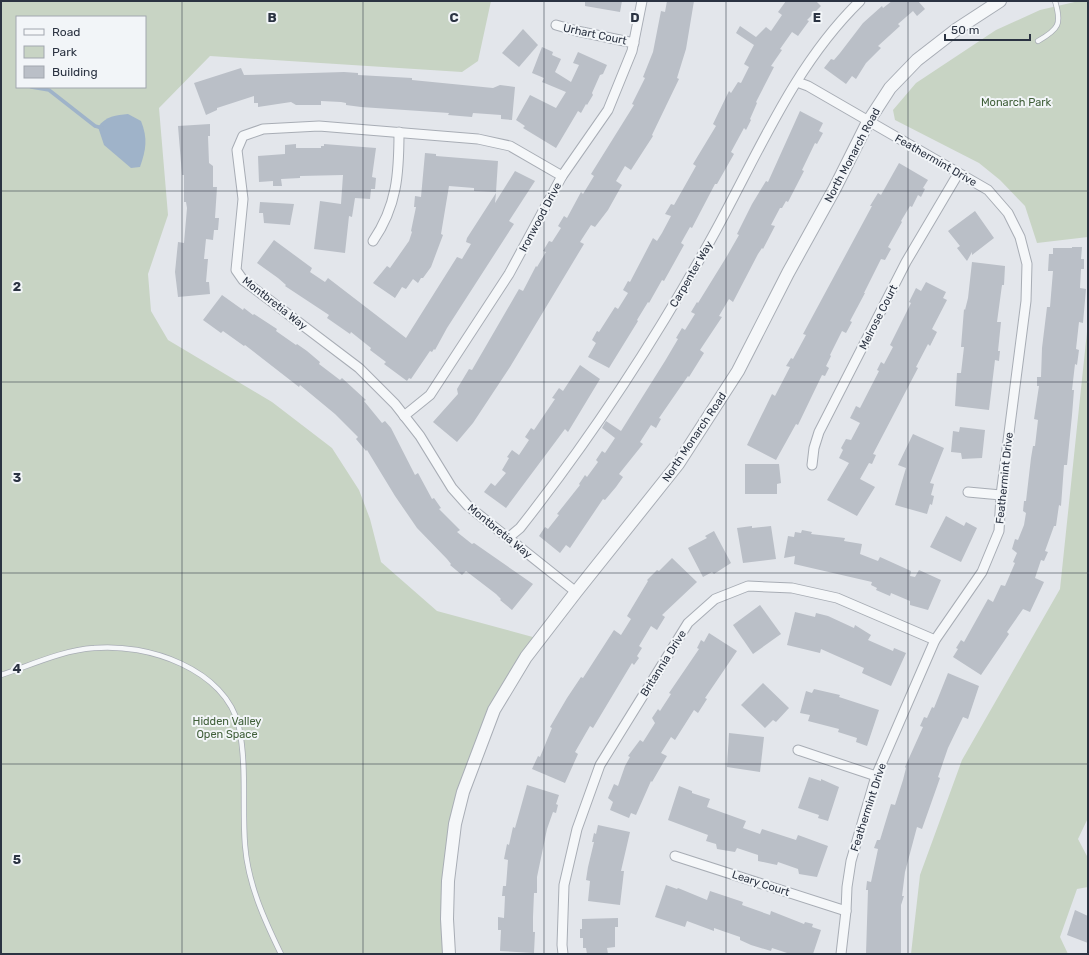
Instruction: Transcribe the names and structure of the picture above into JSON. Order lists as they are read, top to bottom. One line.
{"streets":{"street":["Urhart Court","North Monarch Road","Feathermint Drive","Ironwood Drive","Carpenter Way","Montbretia Way","Melrose Court","Britannia Drive","Leary Court"]},"crossings":[["Urhart Court","Ironwood Drive"],["North Monarch Road","Feathermint Drive"],["North Monarch Road","Montbretia Way"],["Feathermint Drive","Carpenter Way"],["Feathermint Drive","Melrose Court"],["Feathermint Drive","Britannia Drive"],["Feathermint Drive","Leary Court"],["Ironwood Drive","Montbretia Way"],["Carpenter Way","Montbretia Way"]],"parks":["Monarch Park","Hidden Valley Open Space"],"legend":["Road","Park","Building"],"scale_bar":"50 m","grid":{"columns":["B","C","D","E"],"rows":["2","3","4","5"]}}
